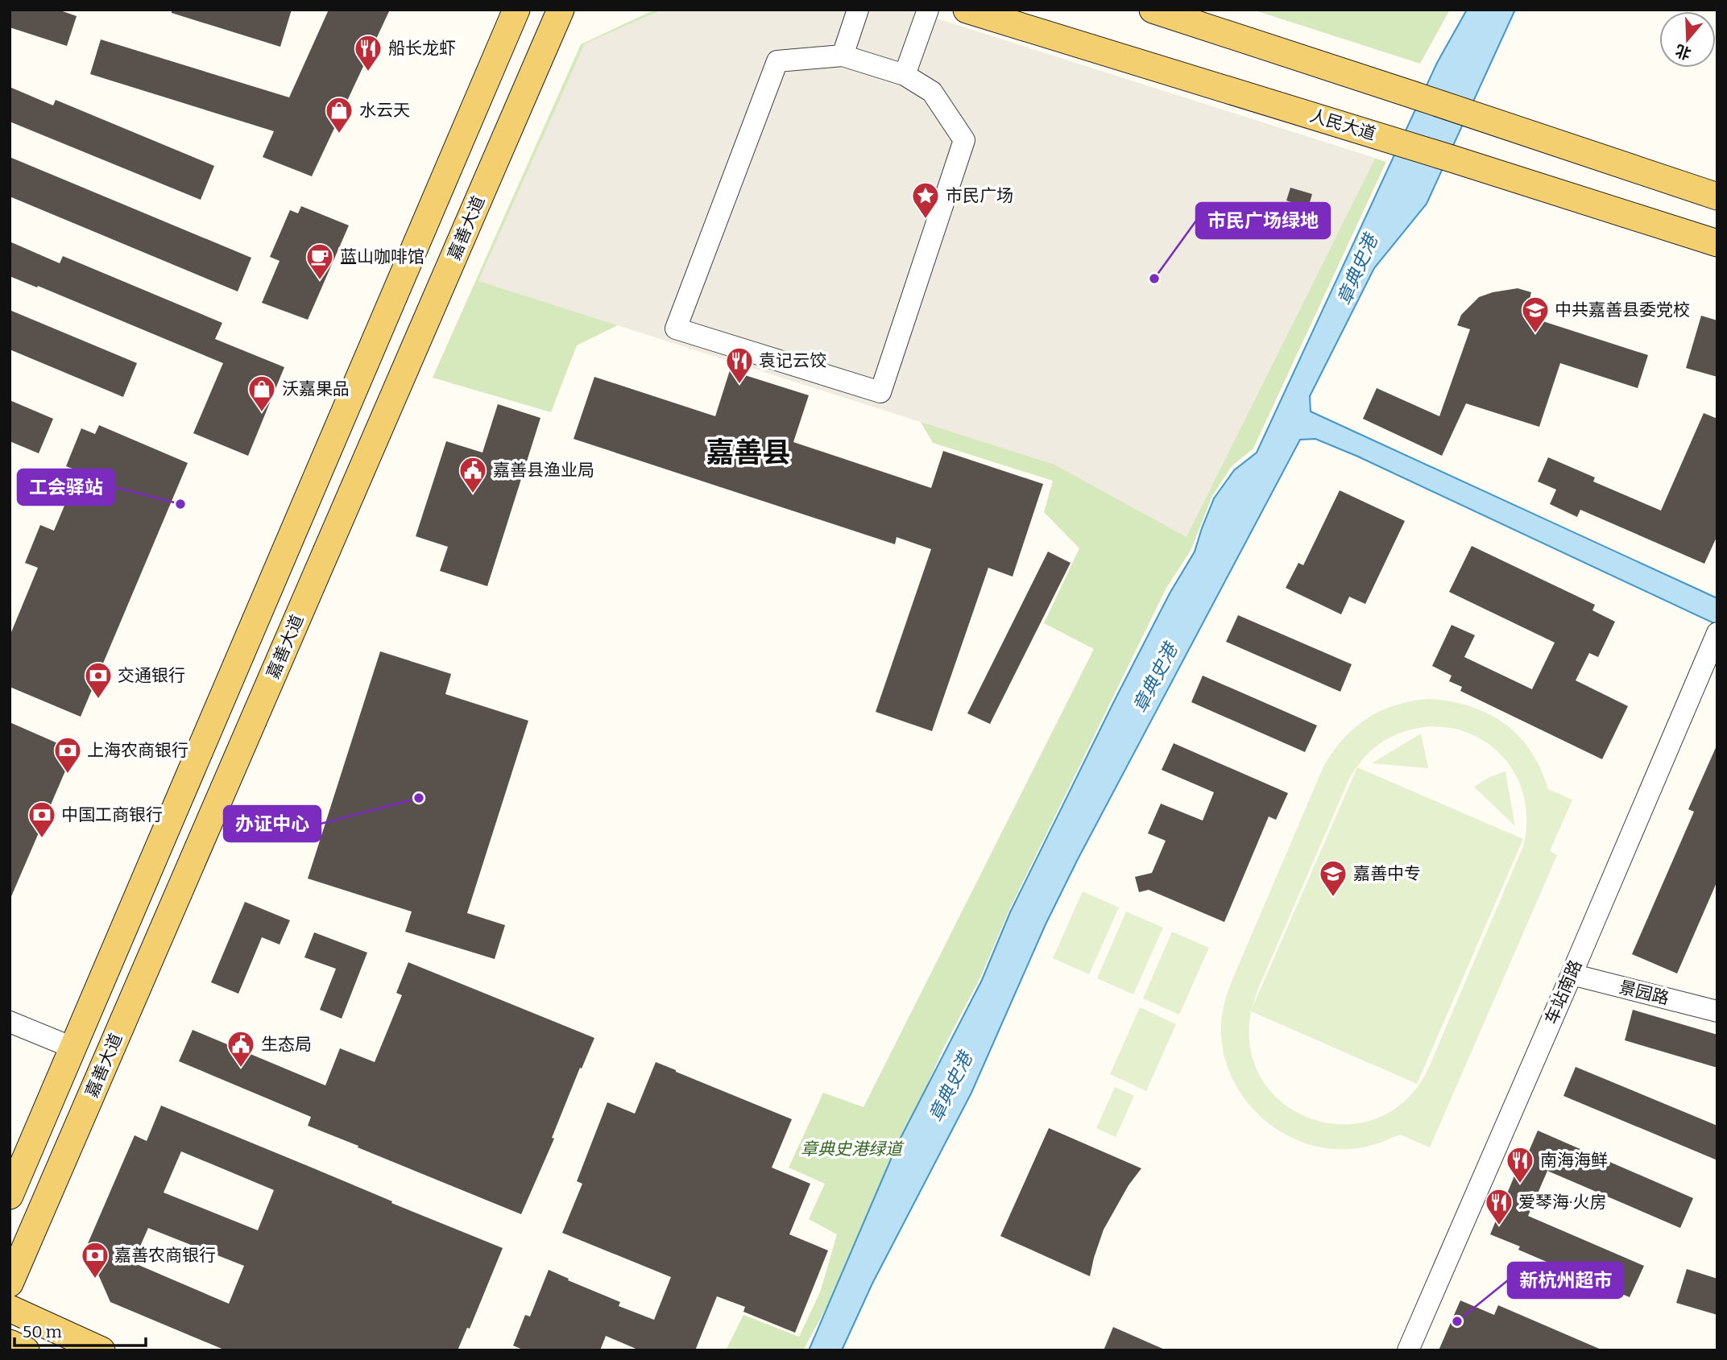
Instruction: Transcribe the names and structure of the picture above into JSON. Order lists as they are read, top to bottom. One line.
{"streets":{"main road":["人民大道","嘉善大道"],"street":["车站南路","景园路"]},"crossings":[["车站南路","景园路"]],"districts":["嘉善县"],"water":["章典史港"],"parks":["章典史港绿道"],"places":{"restaurant":["船长龙虾","袁记云饺","南海海鲜","爱琴海·火房"],"shop":["水云天","沃嘉果品"],"place":["市民广场"],"other":["市民广场绿地","工会驿站","办证中心","新杭州超市"],"cafe":["蓝山咖啡馆"],"school or university":["中共嘉善县委党校","嘉善中专"],"public building":["嘉善县渔业局","生态局"],"bank":["交通银行","上海农商银行","中国工商银行","嘉善农商银行"]},"scale_bar":"50 m","north":"bottom"}
